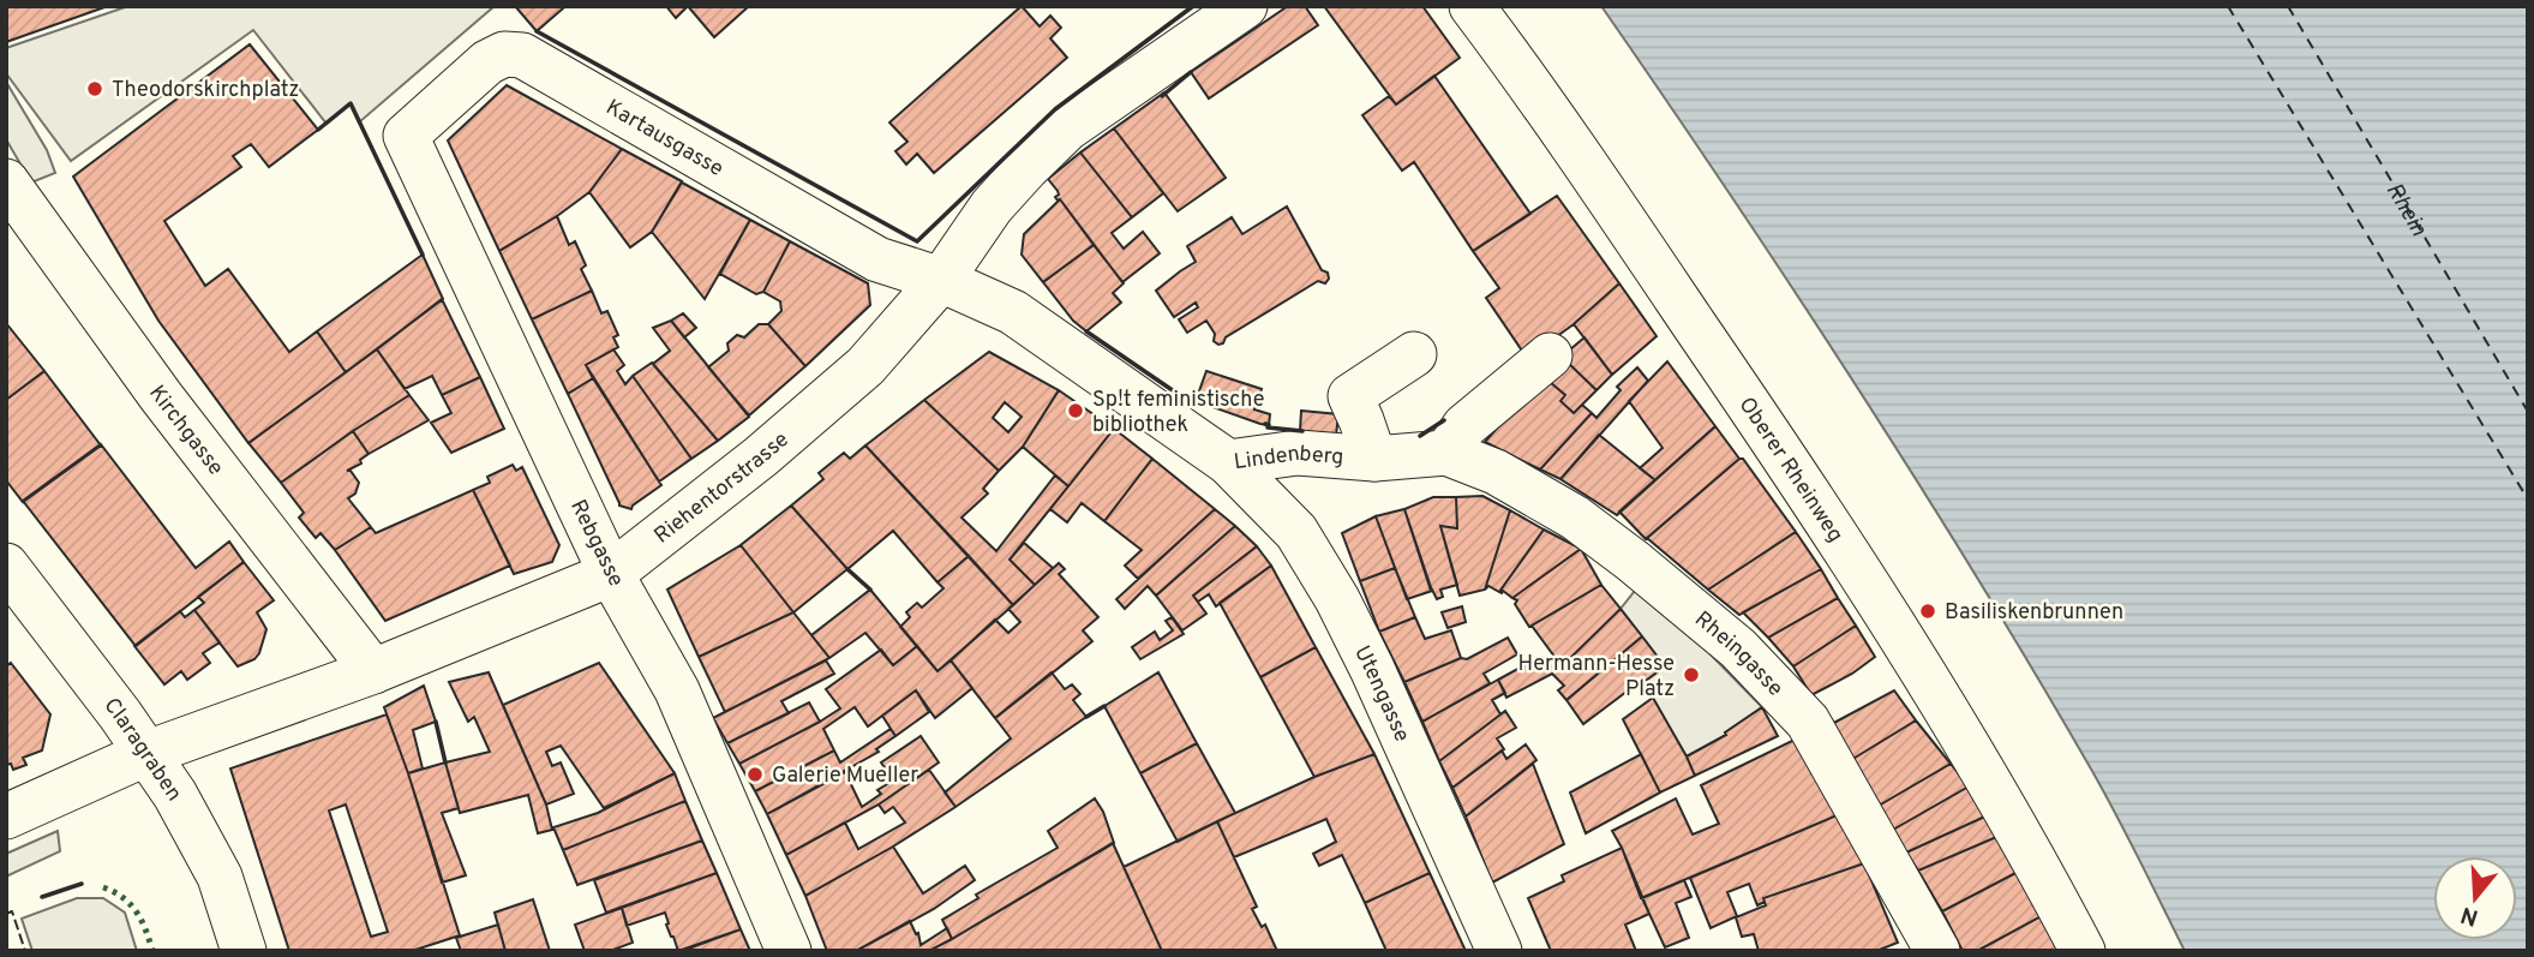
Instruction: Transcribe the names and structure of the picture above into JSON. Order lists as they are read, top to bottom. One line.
{"streets":{"street":["Kartausgasse","Kirchgasse","Lindenberg","Oberer Rheinweg","Riehentorstrasse","Rebgasse","Rheingasse","Utengasse","Claragraben"]},"crossings":[["Kartausgasse","Lindenberg"],["Kartausgasse","Riehentorstrasse"],["Kartausgasse","Rebgasse"],["Kirchgasse","Riehentorstrasse"],["Lindenberg","Riehentorstrasse"],["Lindenberg","Rheingasse"],["Lindenberg","Utengasse"],["Riehentorstrasse","Rebgasse"],["Riehentorstrasse","Claragraben"]],"water":["Rhein"],"places":["Theodorskirchplatz","Sp!t feministische bibliothek","Basiliskenbrunnen","Hermann-Hesse Platz","Galerie Mueller"],"north":"bottom"}
